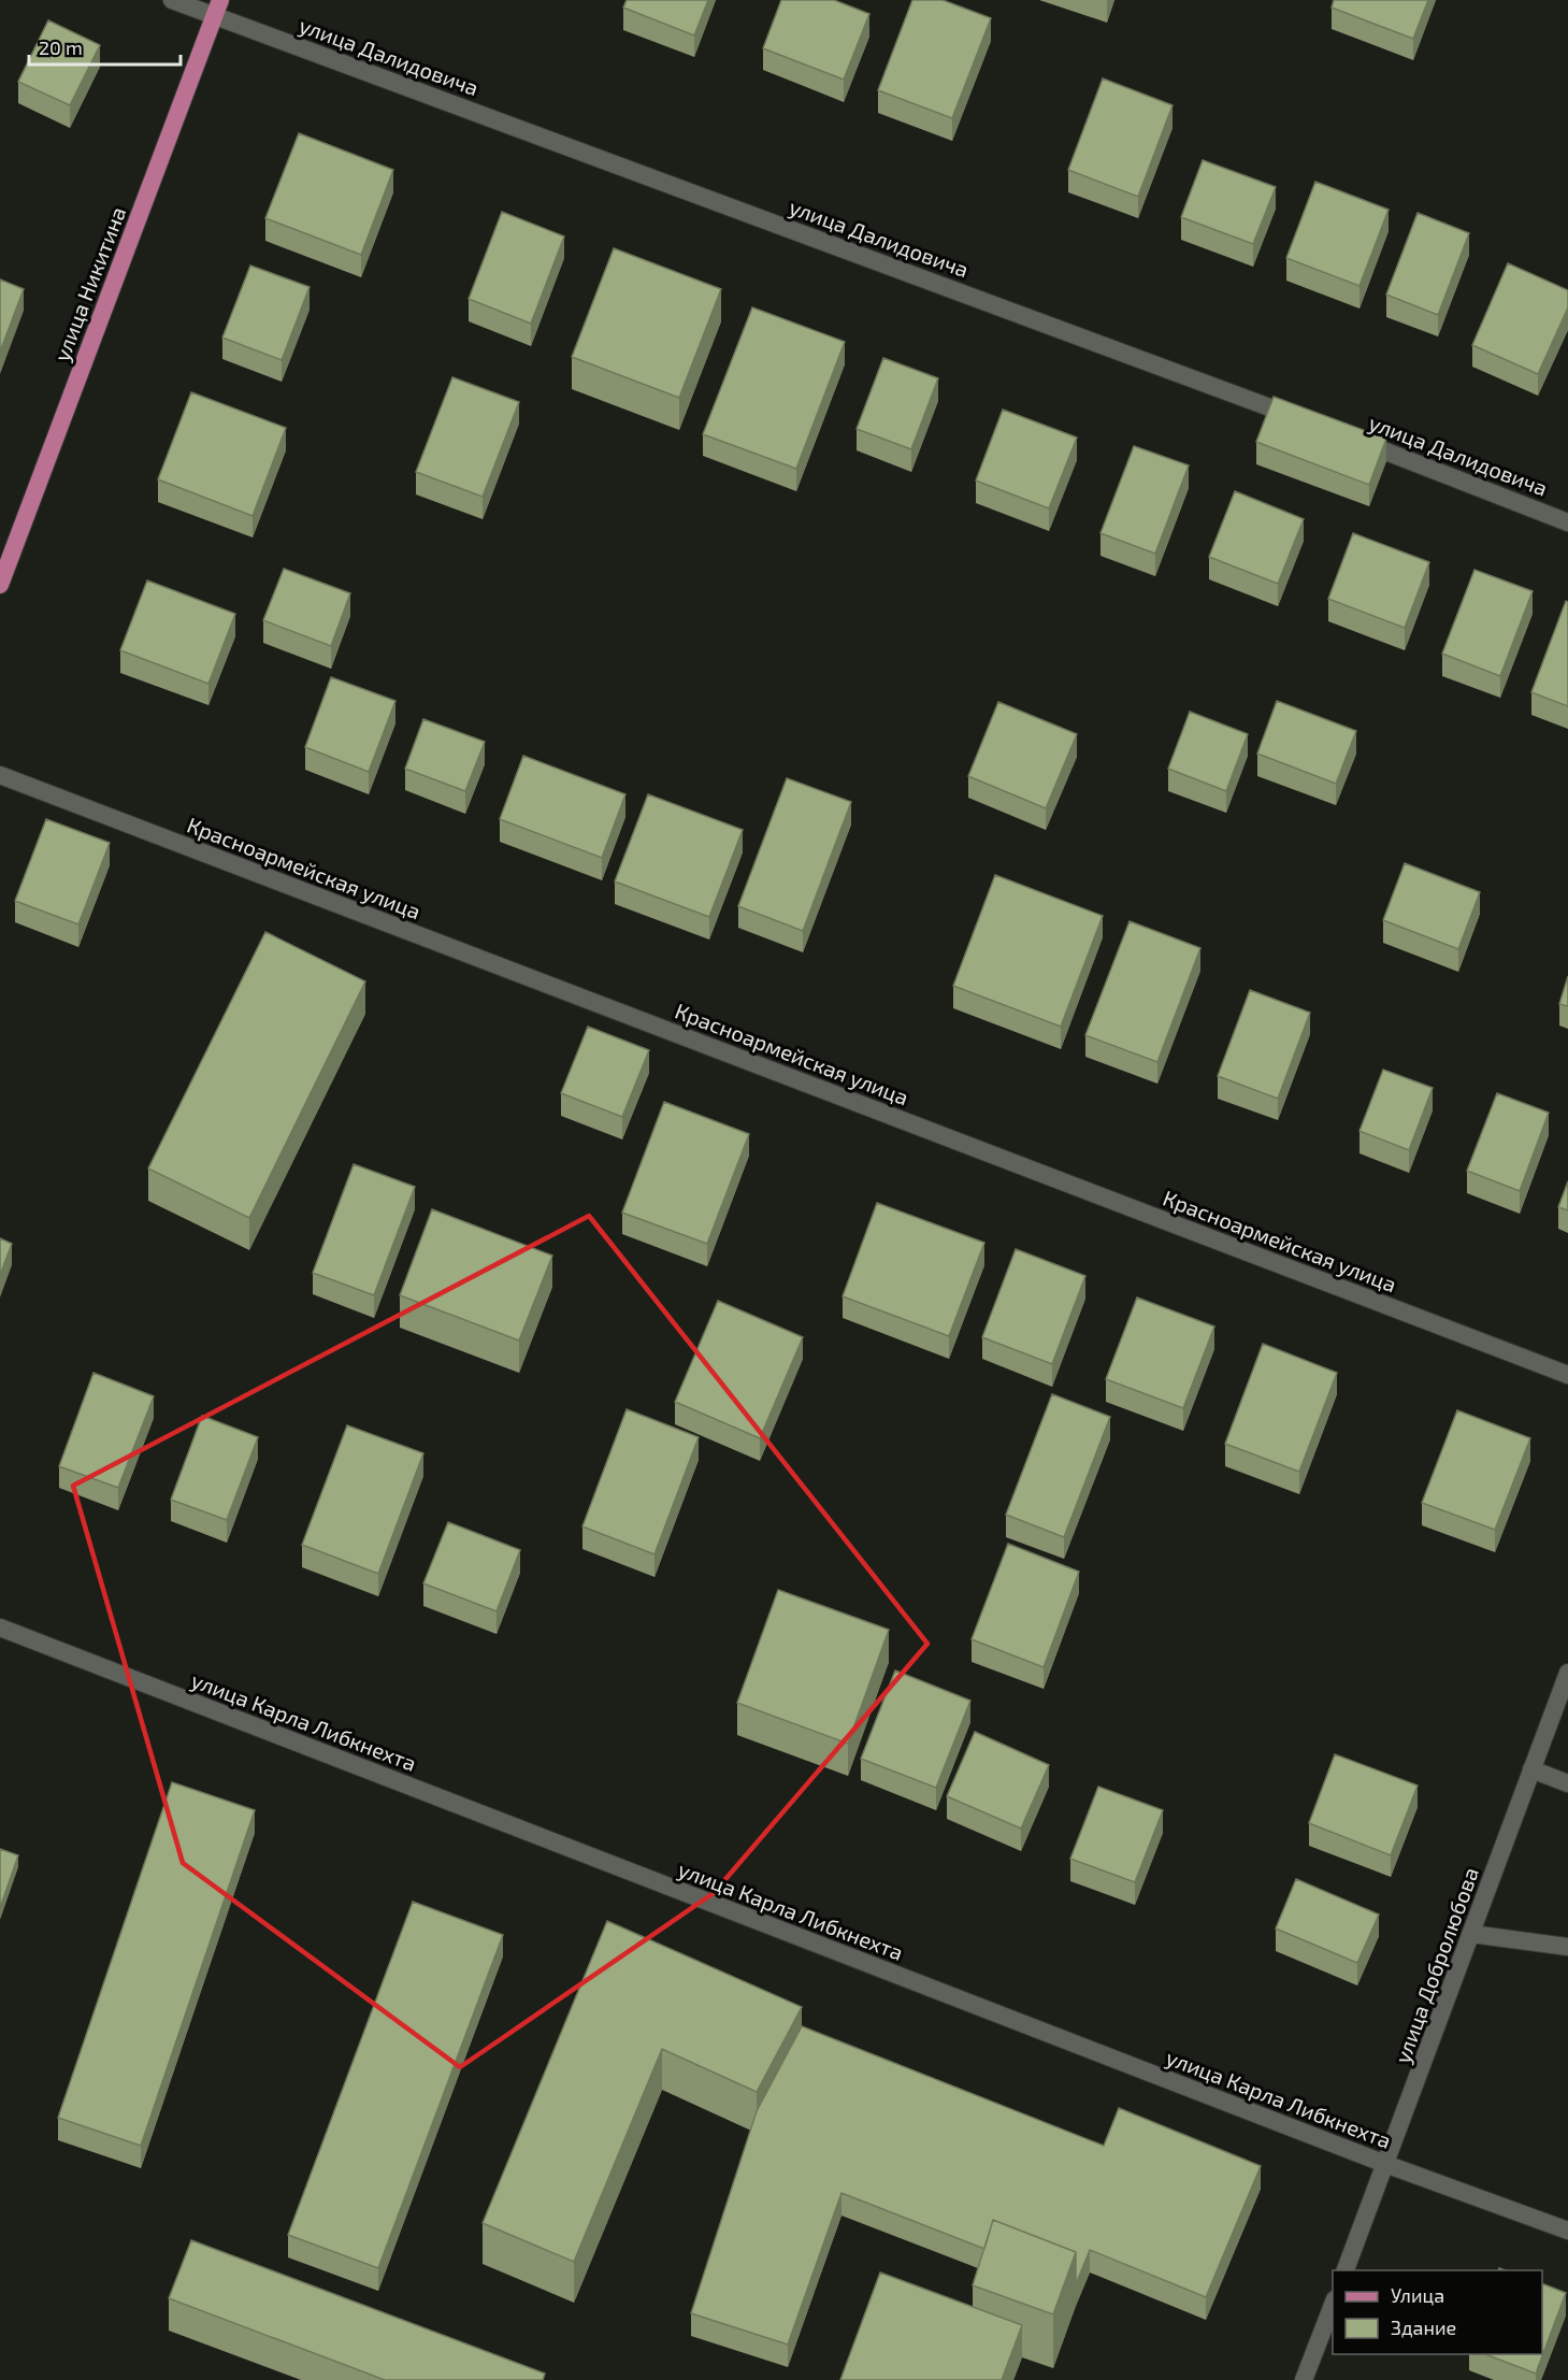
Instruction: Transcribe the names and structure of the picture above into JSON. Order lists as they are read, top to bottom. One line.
{"streets":{"main road":["улица Никитина"],"street":["улица Далидовича","Красноармейская улица","улица Карла Либкнехта","улица Добролюбова"]},"crossings":[["улица Далидовича","улица Никитина"],["улица Карла Либкнехта","улица Добролюбова"]],"legend":["Улица","Здание"],"scale_bar":"20 m"}
